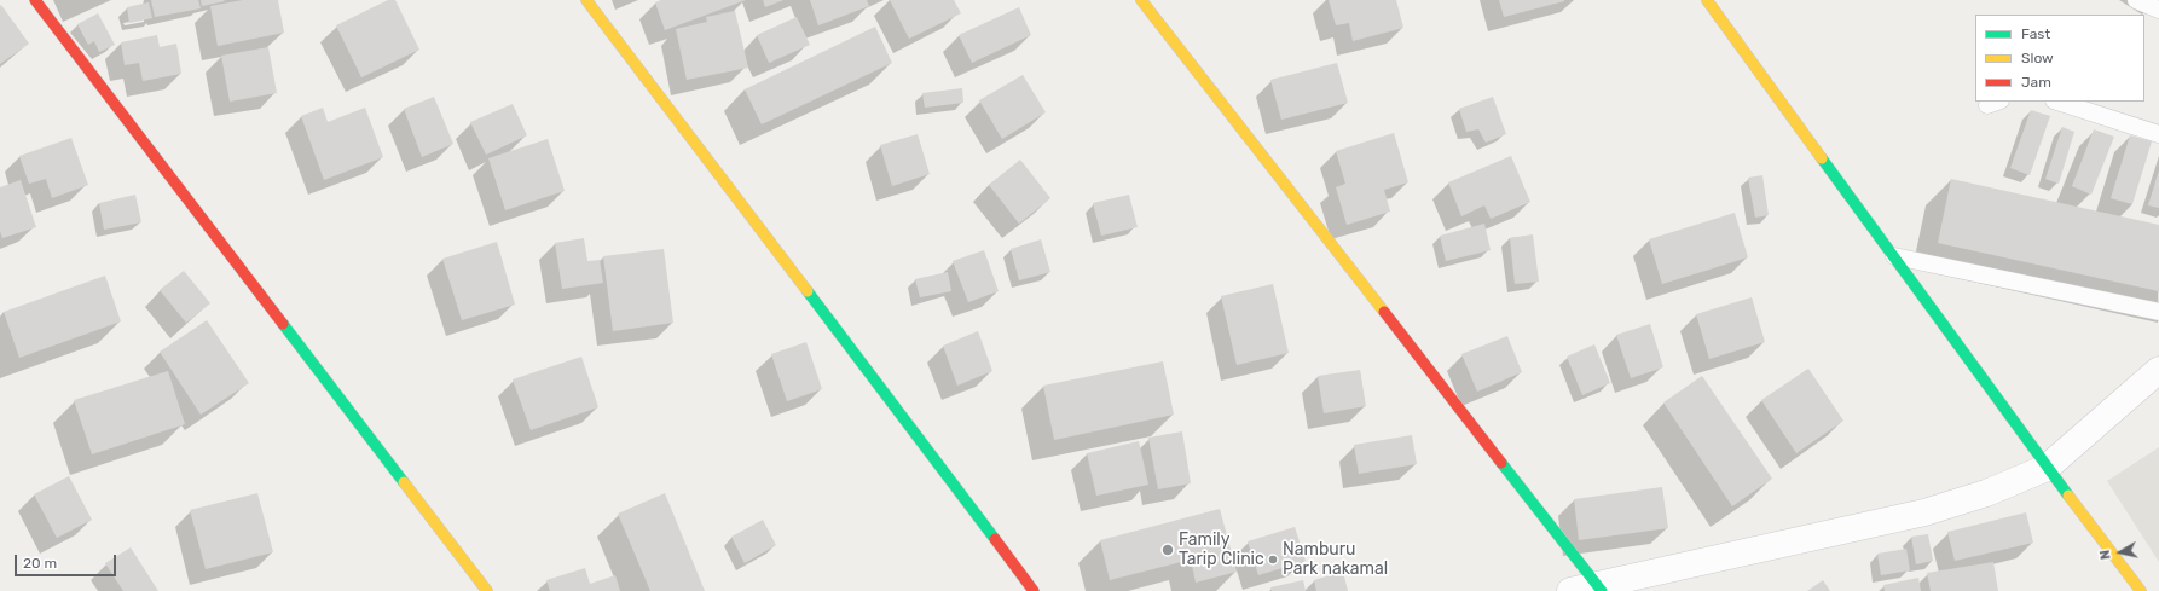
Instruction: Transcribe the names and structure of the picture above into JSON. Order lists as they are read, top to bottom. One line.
{"places":["Family Tarip Clinic","Namburu Park nakamal"],"legend":["Fast","Slow","Jam"],"scale_bar":"20 m","north":"left"}
